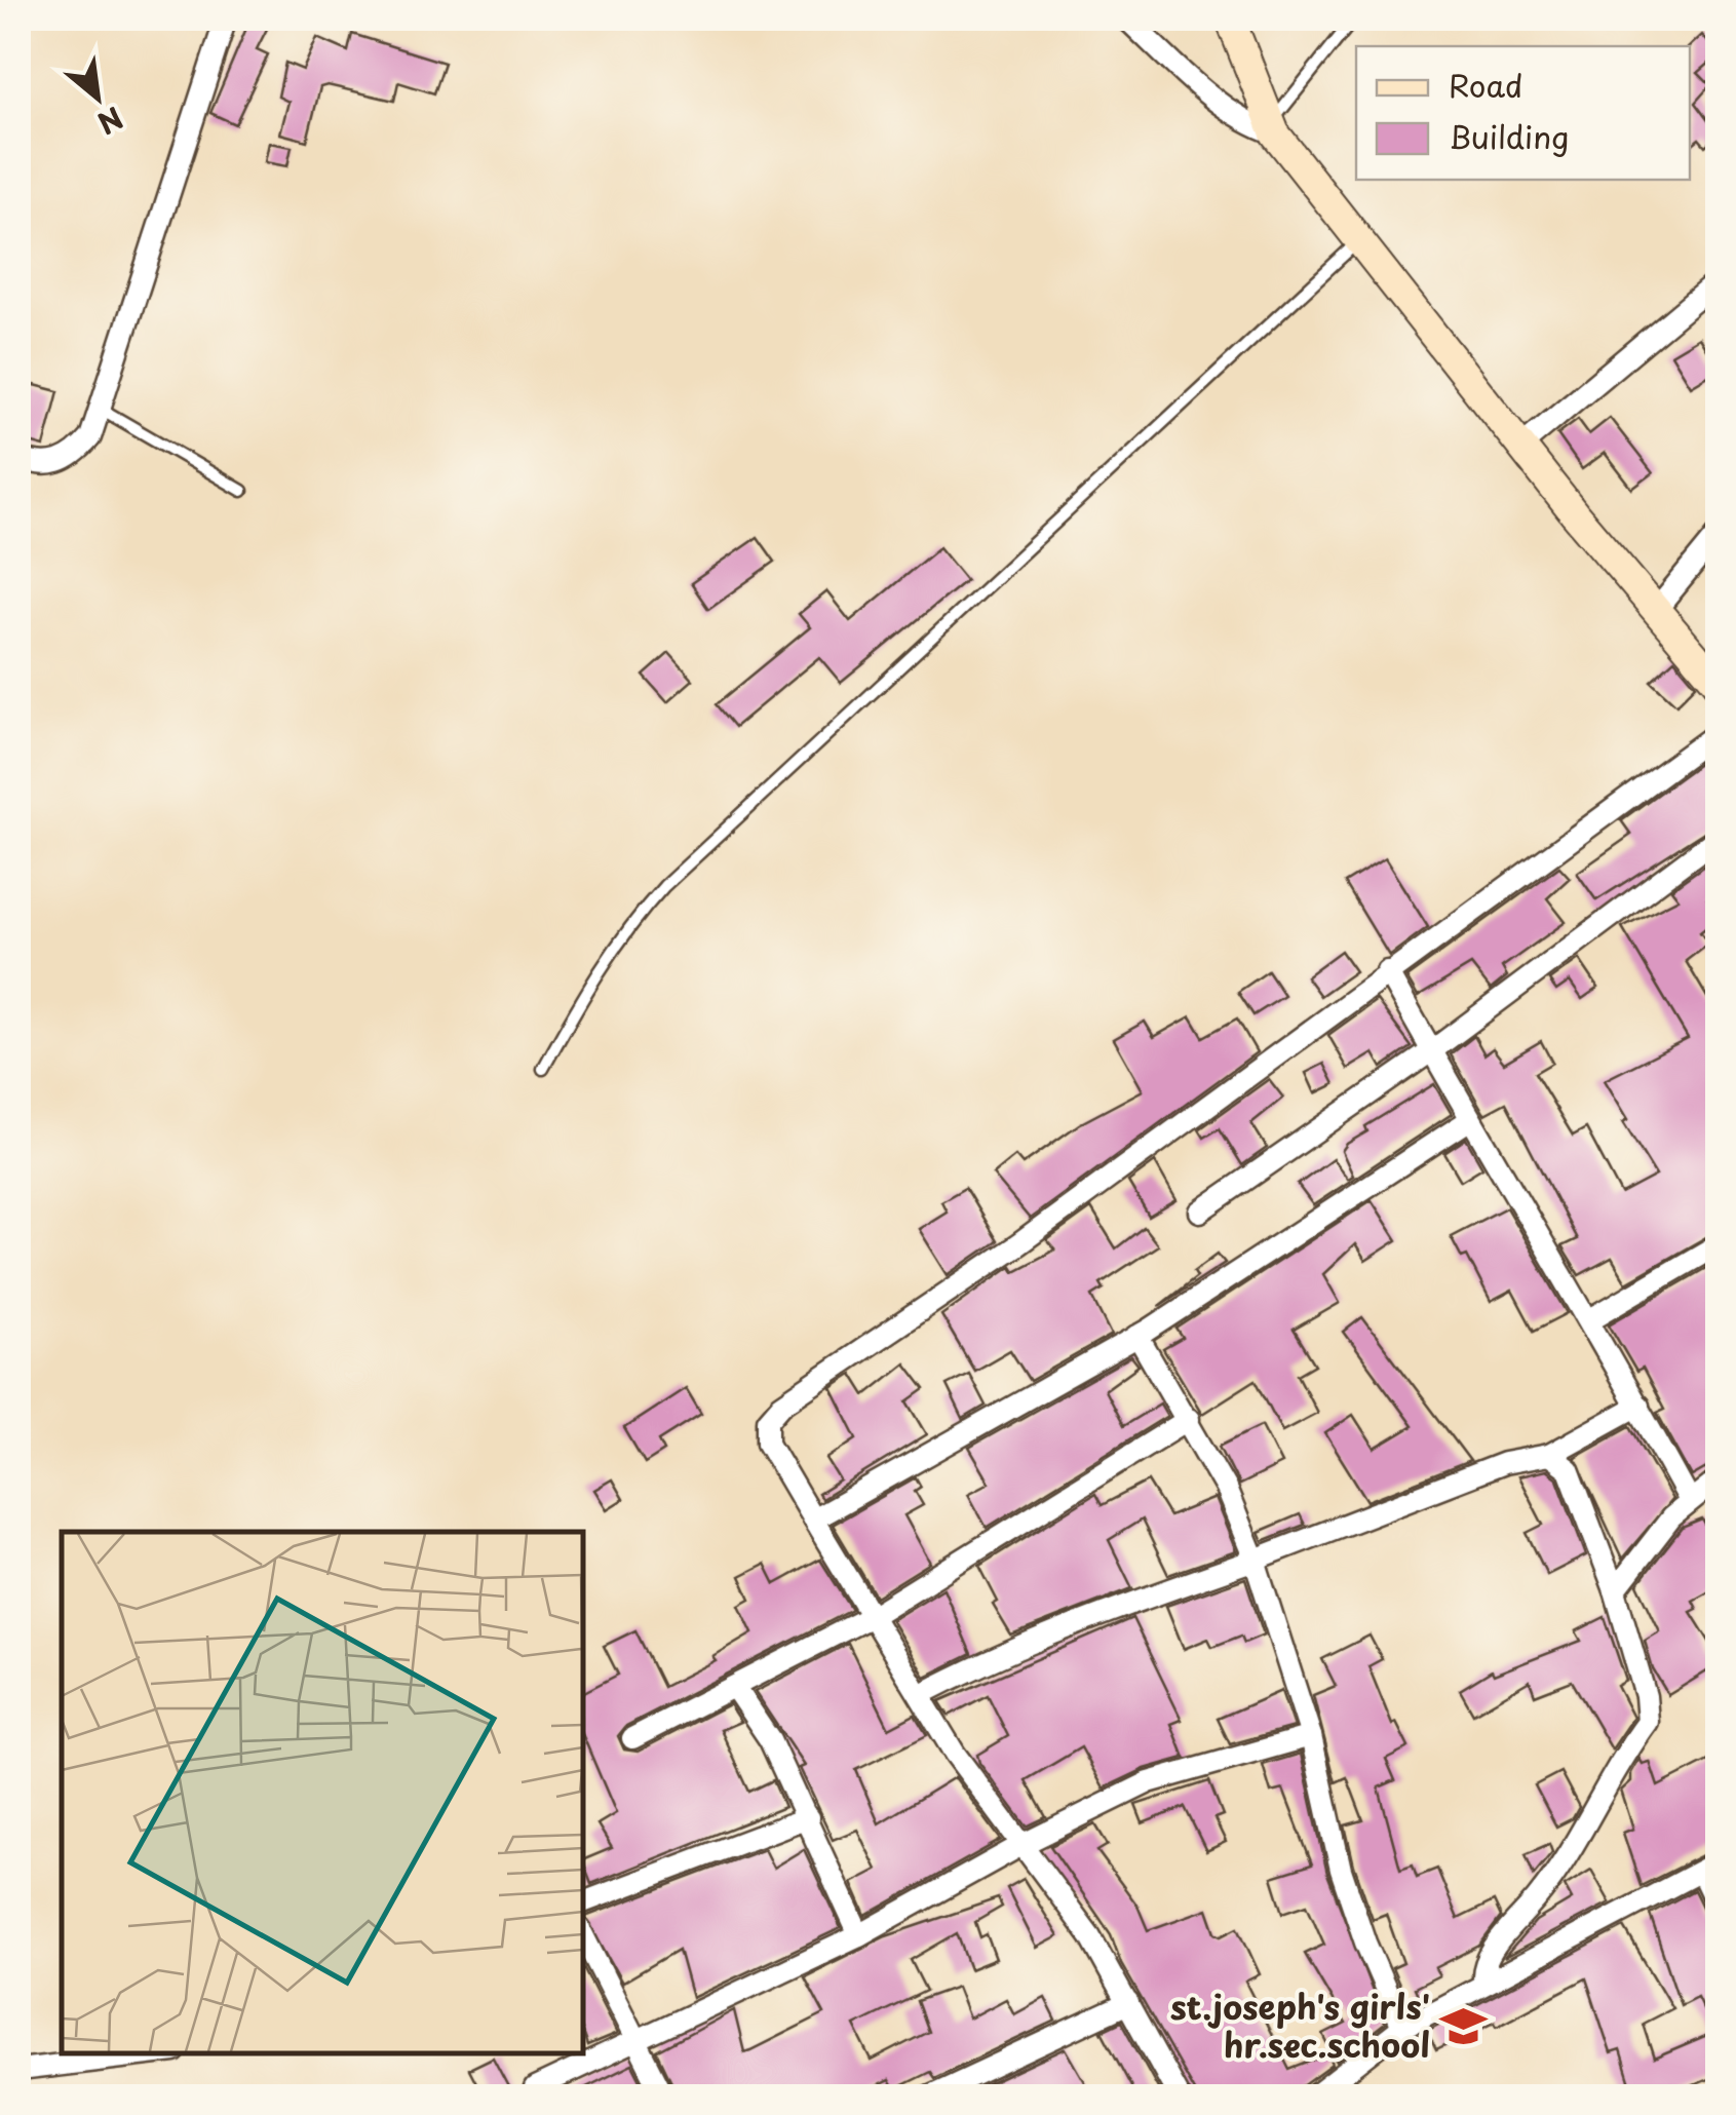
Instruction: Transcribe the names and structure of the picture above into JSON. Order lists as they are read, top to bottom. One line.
{"places":{"school or university":["st.joseph's girls' hr.sec.school"]},"legend":["Road","Building"],"north":"bottom right"}
